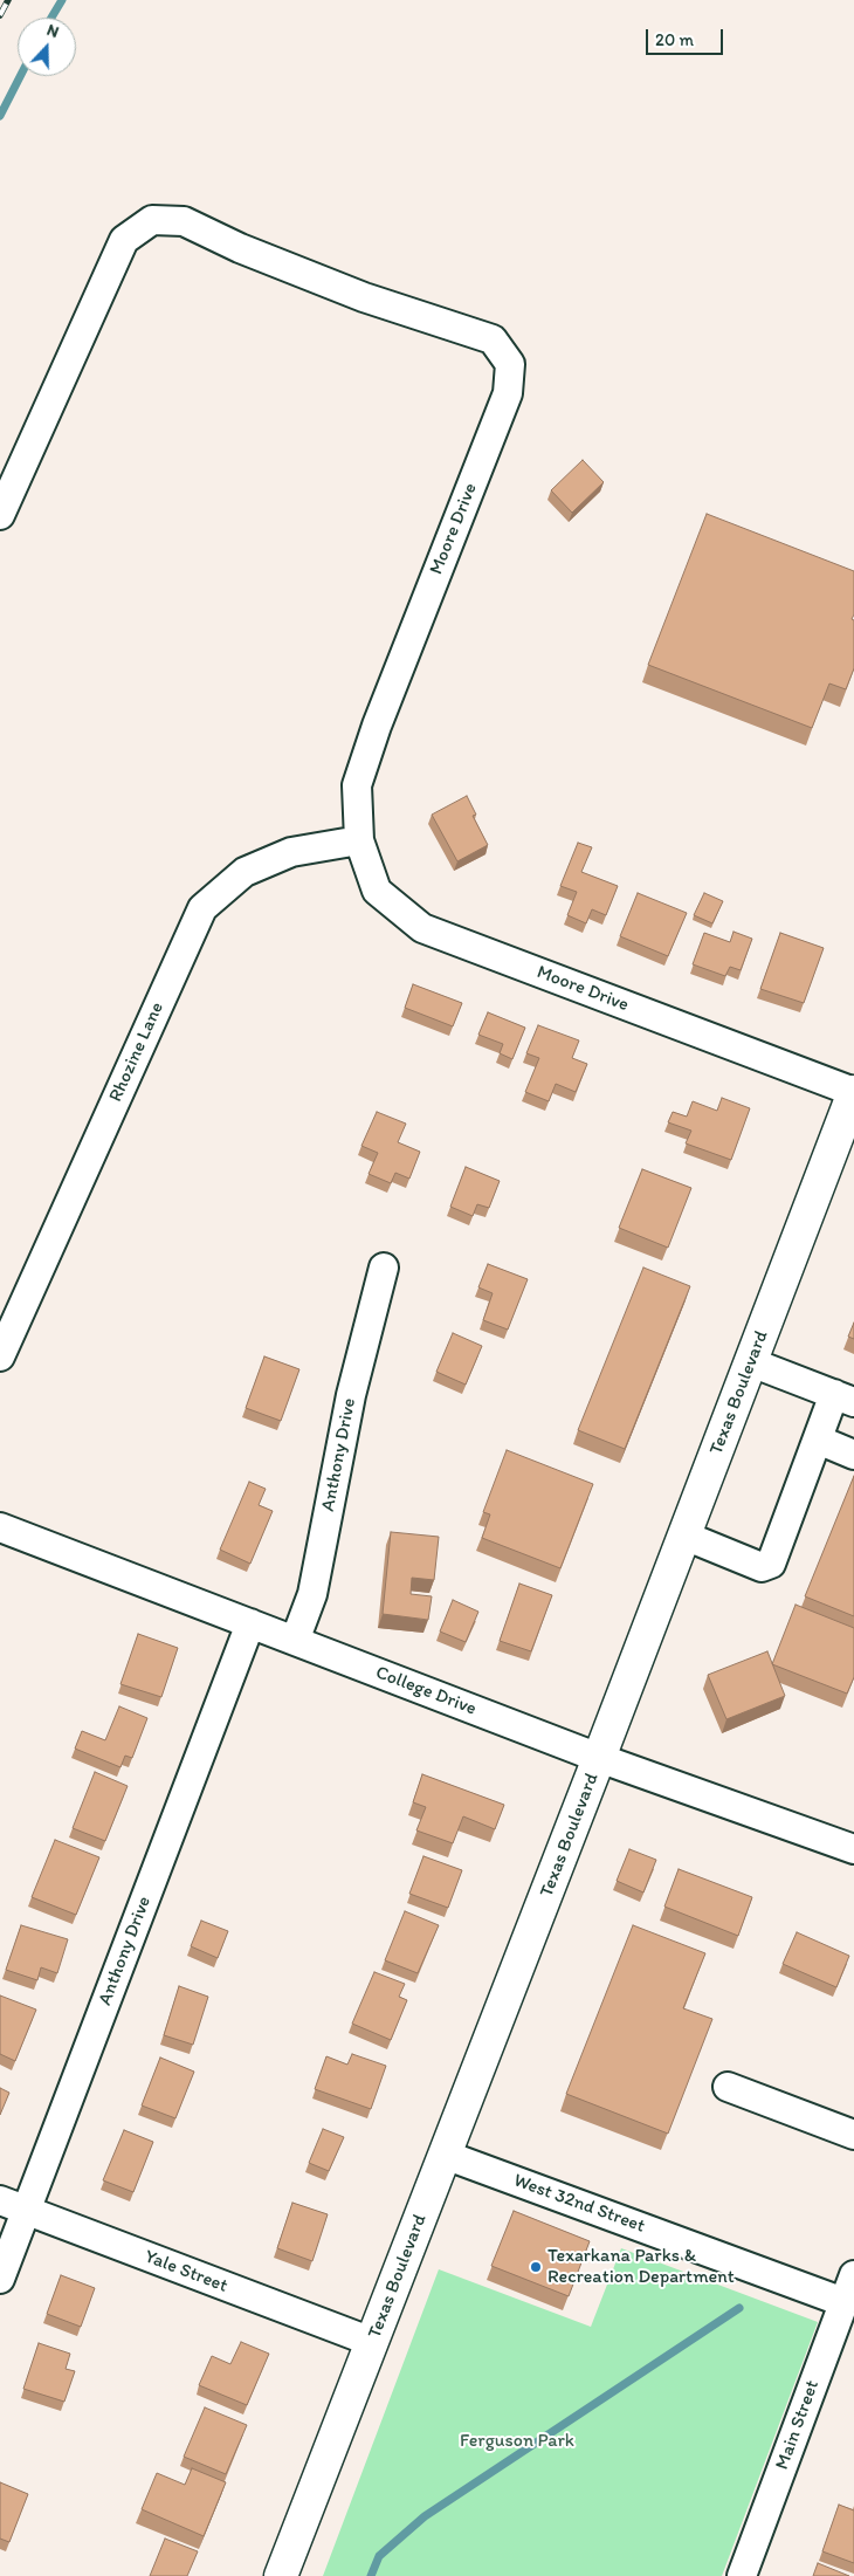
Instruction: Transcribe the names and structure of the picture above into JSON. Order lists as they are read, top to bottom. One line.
{"streets":{"main road":["Texas Boulevard"],"street":["Moore Drive","Rhozine Lane","Anthony Drive","College Drive","West 32nd Street","Yale Street","Main Street"]},"crossings":[["Moore Drive","Rhozine Lane"],["Moore Drive","Texas Boulevard"],["Texas Boulevard","College Drive"],["Texas Boulevard","West 32nd Street"],["Texas Boulevard","Yale Street"],["Anthony Drive","College Drive"],["Anthony Drive","Yale Street"],["West 32nd Street","Main Street"]],"parks":["Ferguson Park"],"places":["Texarkana Parks & Recreation Department"],"scale_bar":"20 m","north":"top"}
